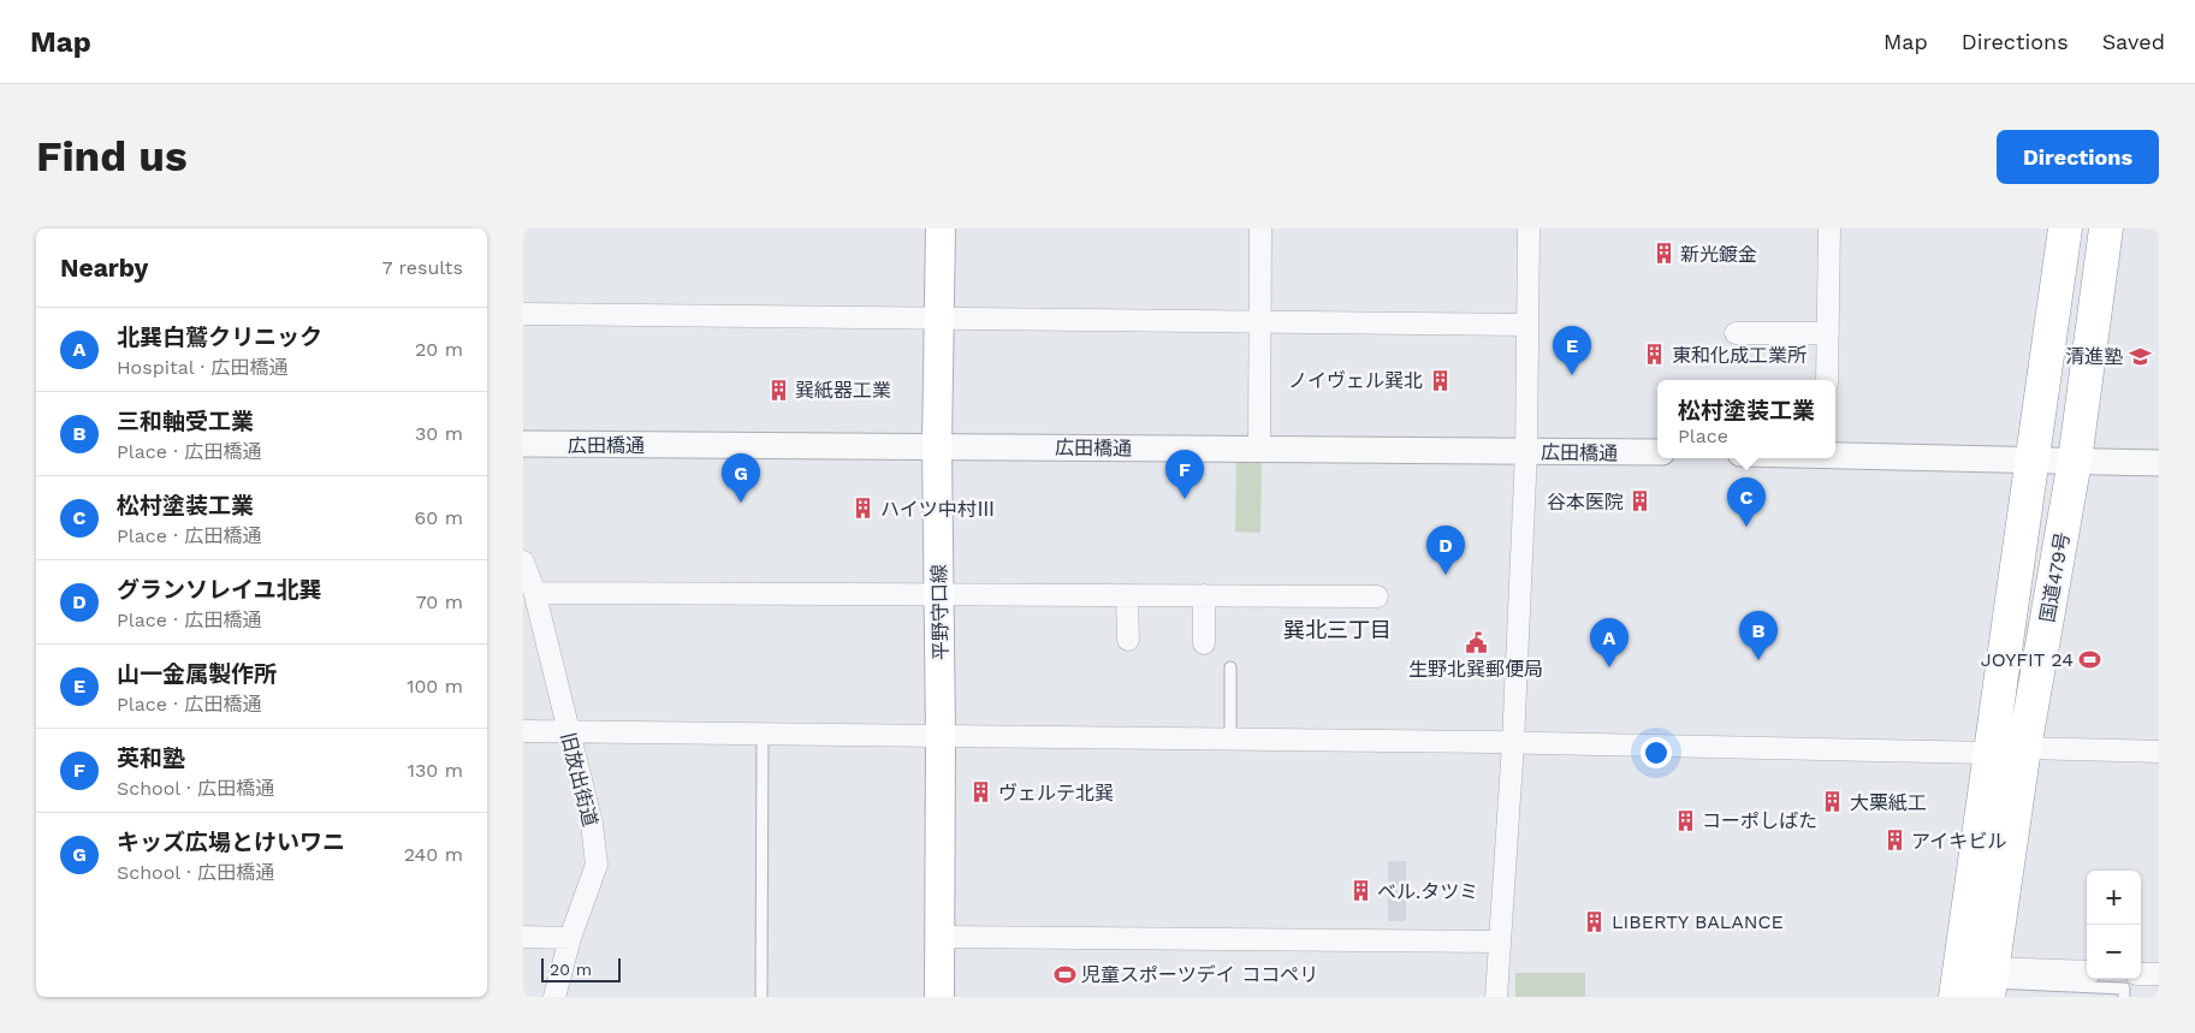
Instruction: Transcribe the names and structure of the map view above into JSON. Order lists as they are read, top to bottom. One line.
{"streets":{"highway":["国道479号"],"main road":["平野守口線"],"street":["広田橋通","旧放出街道"]},"crossings":[["広田橋通","平野守口線"]],"districts":["巽北三丁目"],"places":{"building":["新光鍍金","東和化成工業所","ノイヴェル巽北","巽紙器工業","谷本医院","ハイツ中村Ⅲ","ヴェルテ北巽","大栗紙工","コーポしばた","アイキビル","ベル.タツミ","LIBERTY BALANCE"],"school or university":["清進塾"],"public building":["生野北巽郵便局"],"sports":["JOYFIT 24","児童スポーツデイ ココペリ"]},"scale_bar":"20 m","page":{"header":"Map","nav":["Map","Directions","Saved"],"buttons":"Directions","title":"Find us","heading":["Nearby","7 results"],"list":[{"mark":"A","name":"北巽白鷲クリニック","note":"Hospital · 広田橋通","value":"20 m"},{"mark":"B","name":"三和軸受工業","note":"Place · 広田橋通","value":"30 m"},{"mark":"C","name":"松村塗装工業","note":"Place · 広田橋通","value":"60 m"},{"mark":"D","name":"グランソレイユ北巽","note":"Place · 広田橋通","value":"70 m"},{"mark":"E","name":"山一金属製作所","note":"Place · 広田橋通","value":"100 m"},{"mark":"F","name":"英和塾","note":"School · 広田橋通","value":"130 m"},{"mark":"G","name":"キッズ広場とけいワニ","note":"School · 広田橋通","value":"240 m"}],"pins":["E","F","G","C","D","B","A"],"popup":["松村塗装工業","Place"],"map_buttons":["+","−"],"scale":"20 m"}}
